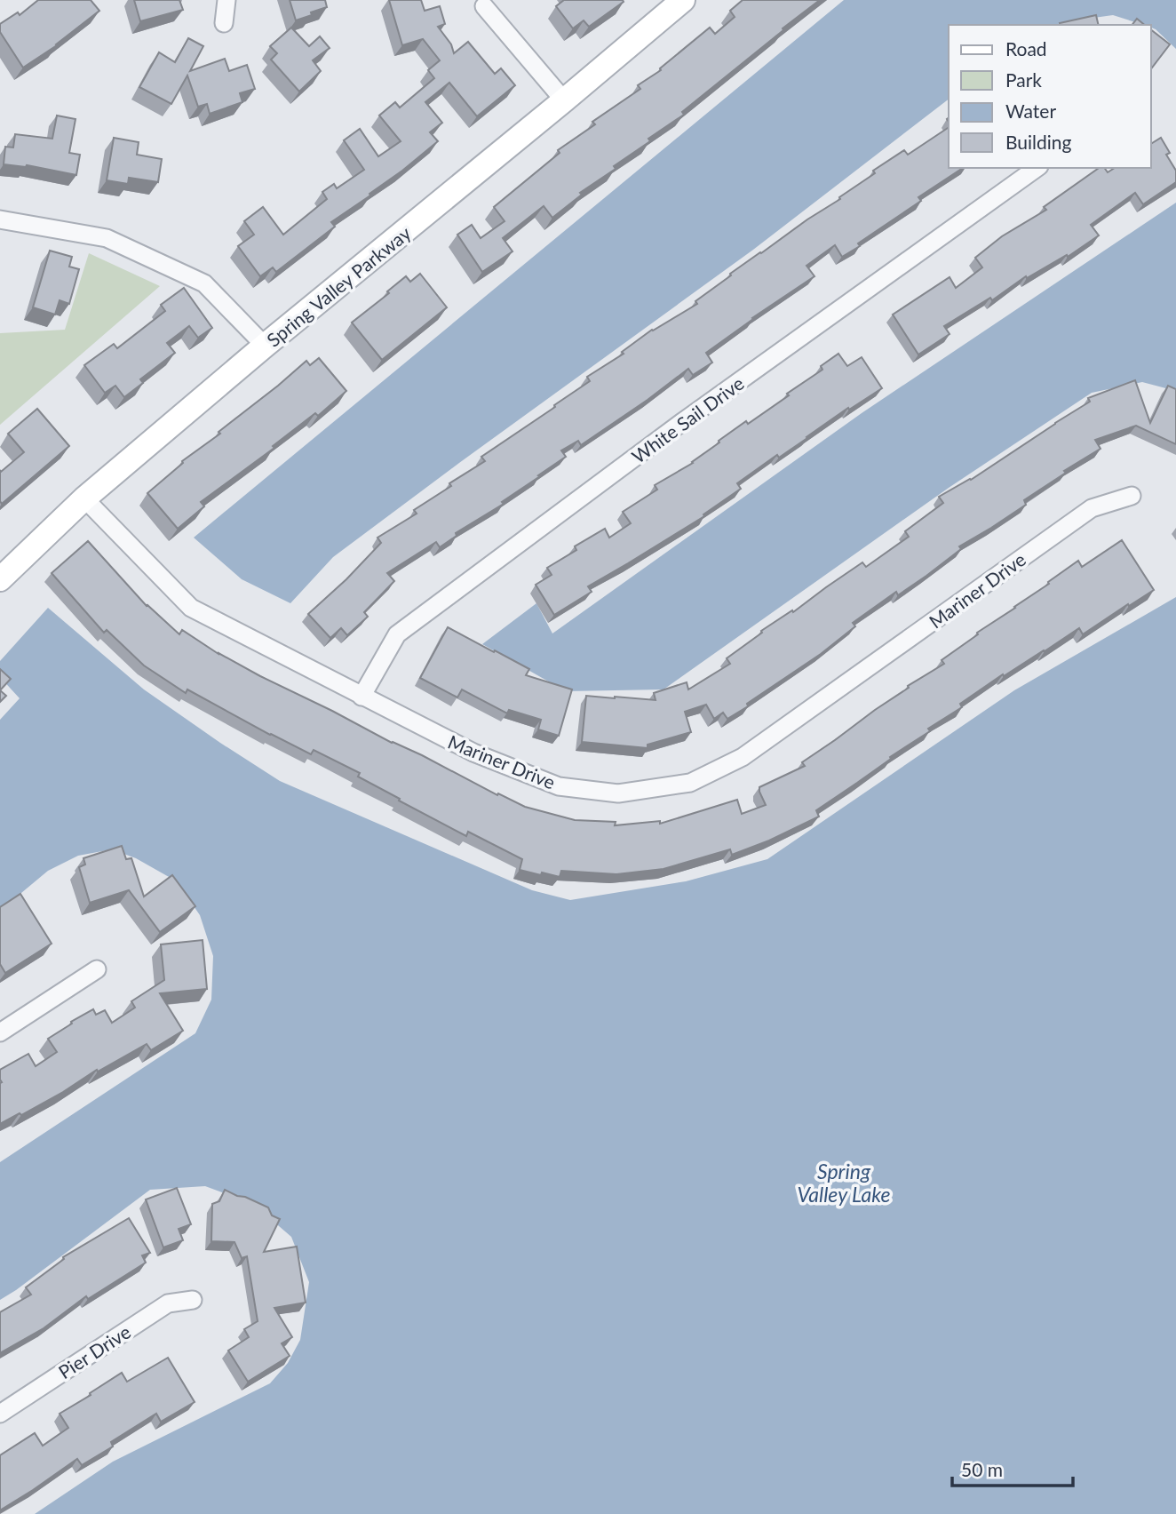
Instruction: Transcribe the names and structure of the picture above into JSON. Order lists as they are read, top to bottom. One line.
{"streets":{"street":["Spring Valley Parkway","White Sail Drive","Mariner Drive","Pier Drive"]},"crossings":[["Spring Valley Parkway","Mariner Drive"],["White Sail Drive","Mariner Drive"]],"water":["Spring Valley Lake"],"legend":["Road","Park","Water","Building"],"scale_bar":"50 m"}
